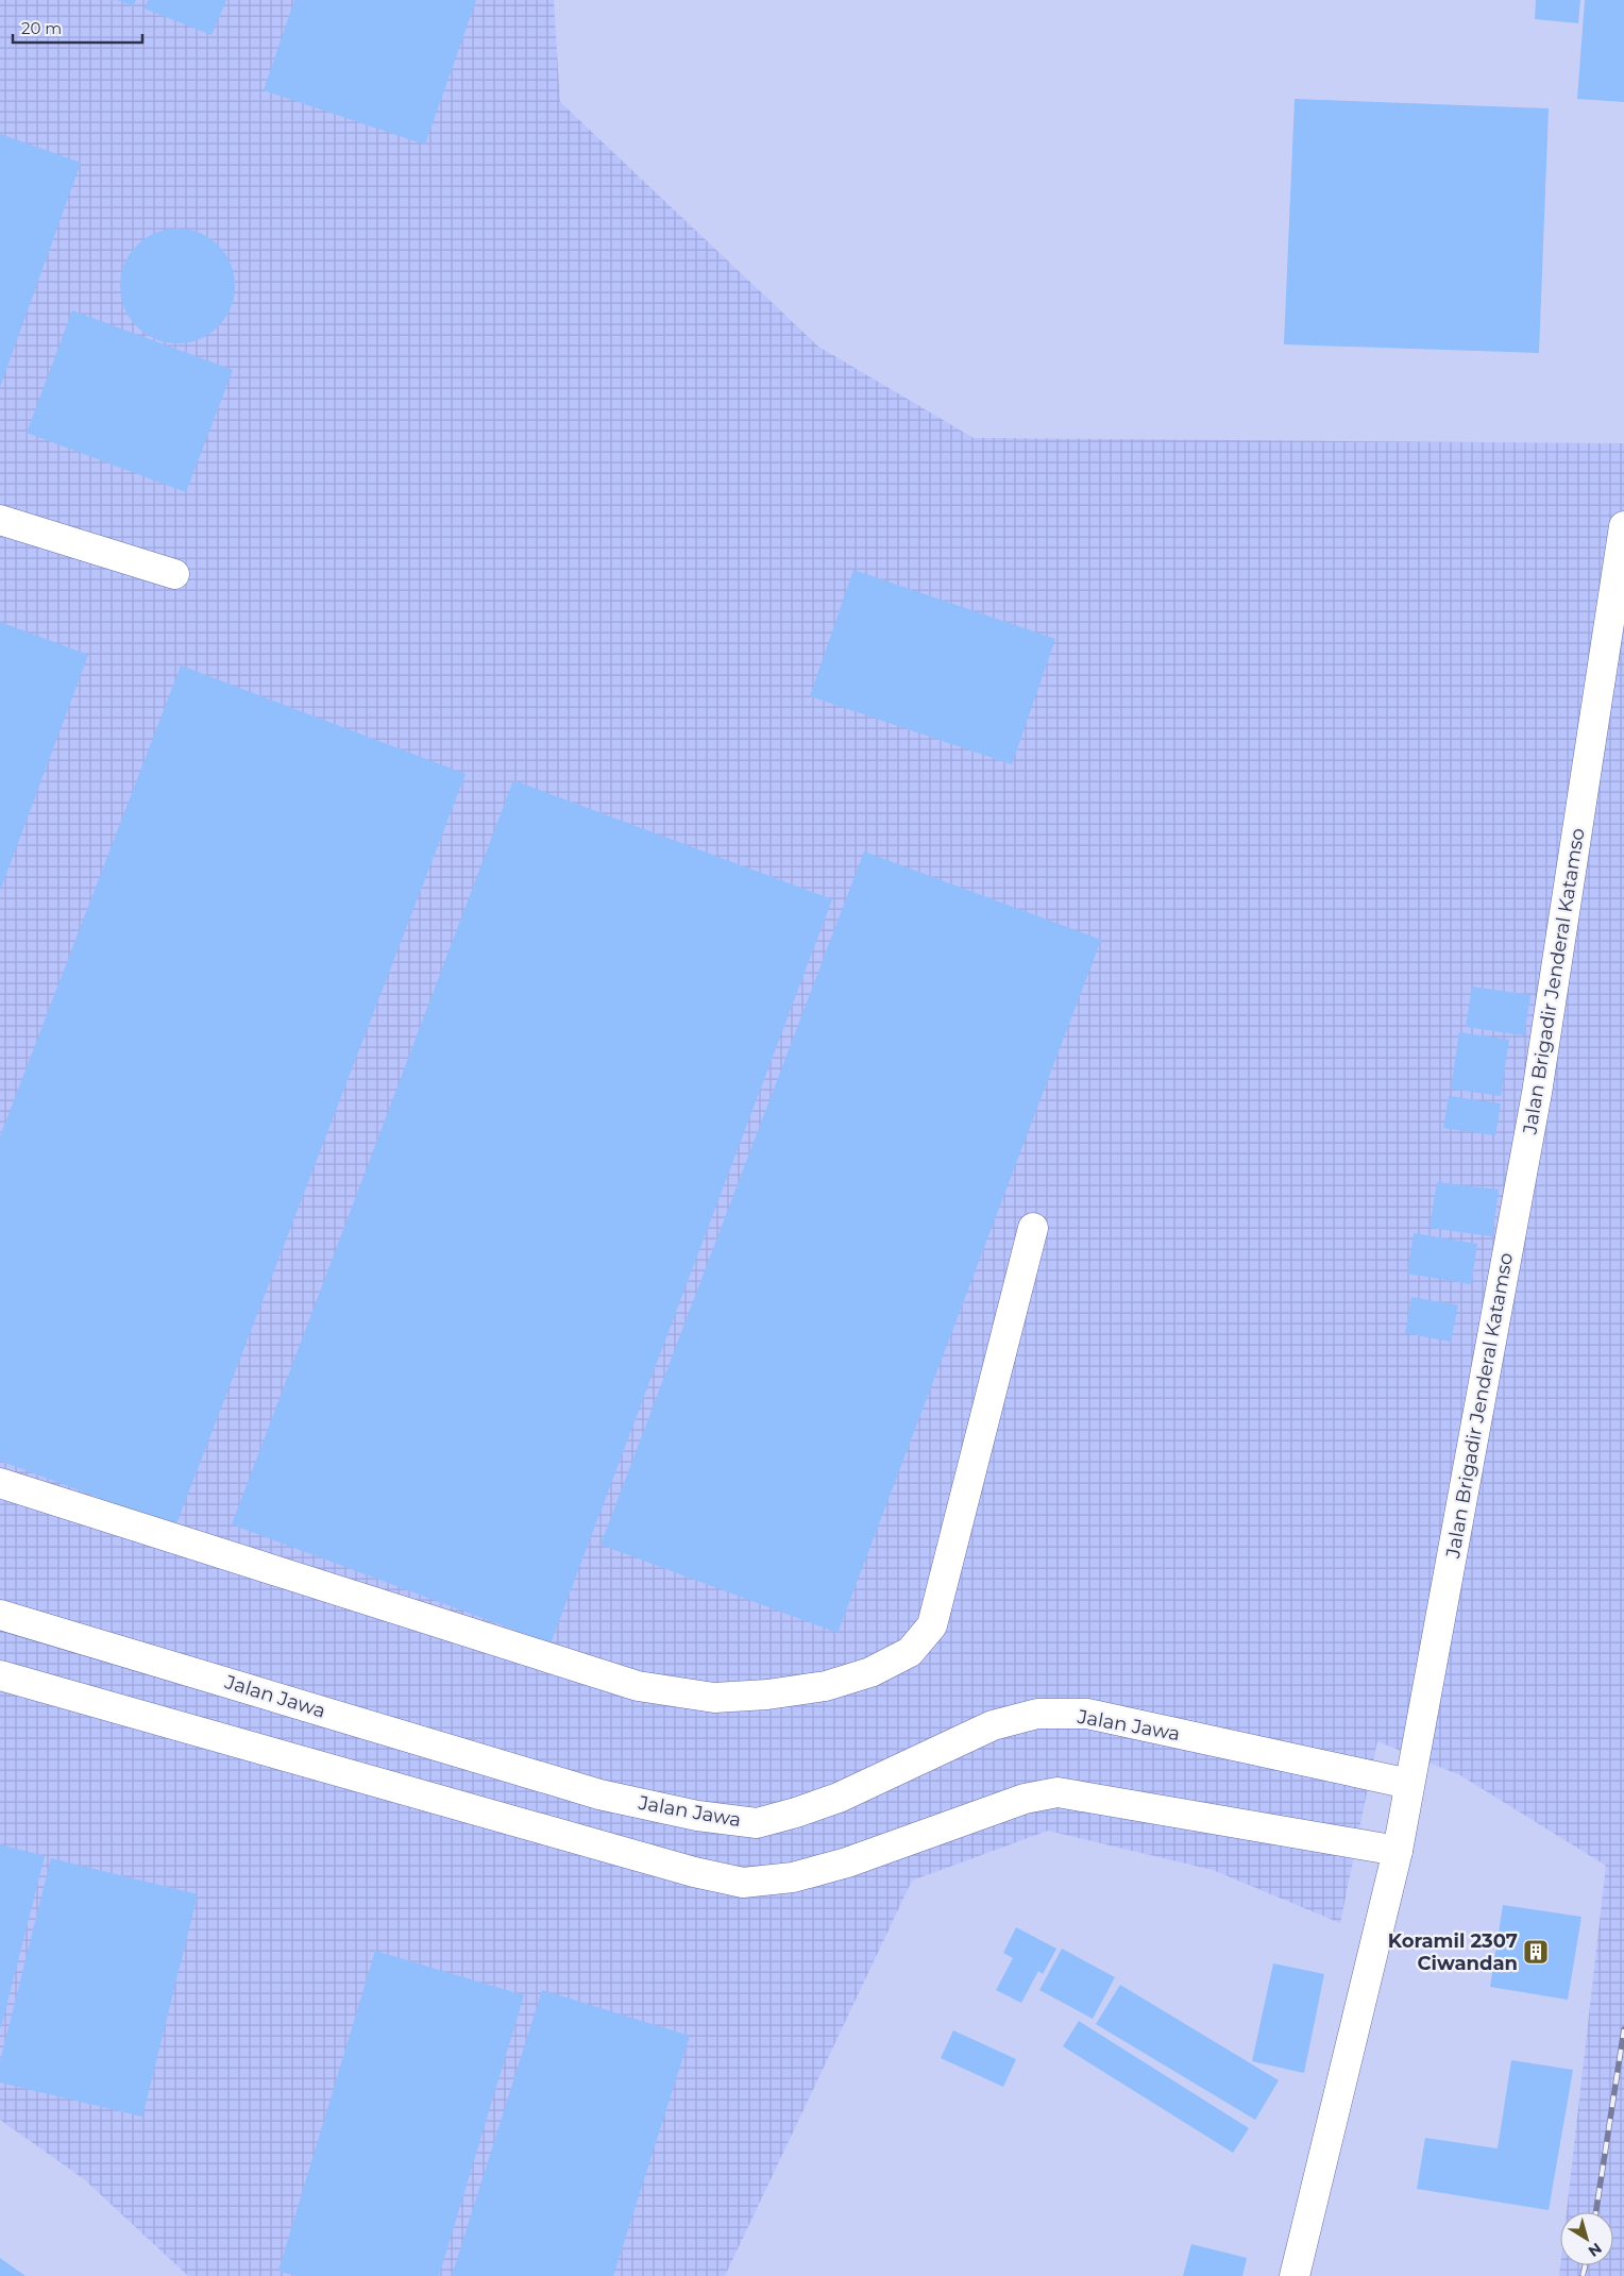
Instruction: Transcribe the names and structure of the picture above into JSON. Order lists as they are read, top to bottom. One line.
{"streets":{"main road":["Jalan Brigadir Jenderal Katamso","Jalan Jawa"]},"crossings":[["Jalan Brigadir Jenderal Katamso","Jalan Jawa"]],"places":{"building":["Koramil 2307 Ciwandan"]},"scale_bar":"20 m","north":"bottom right"}
